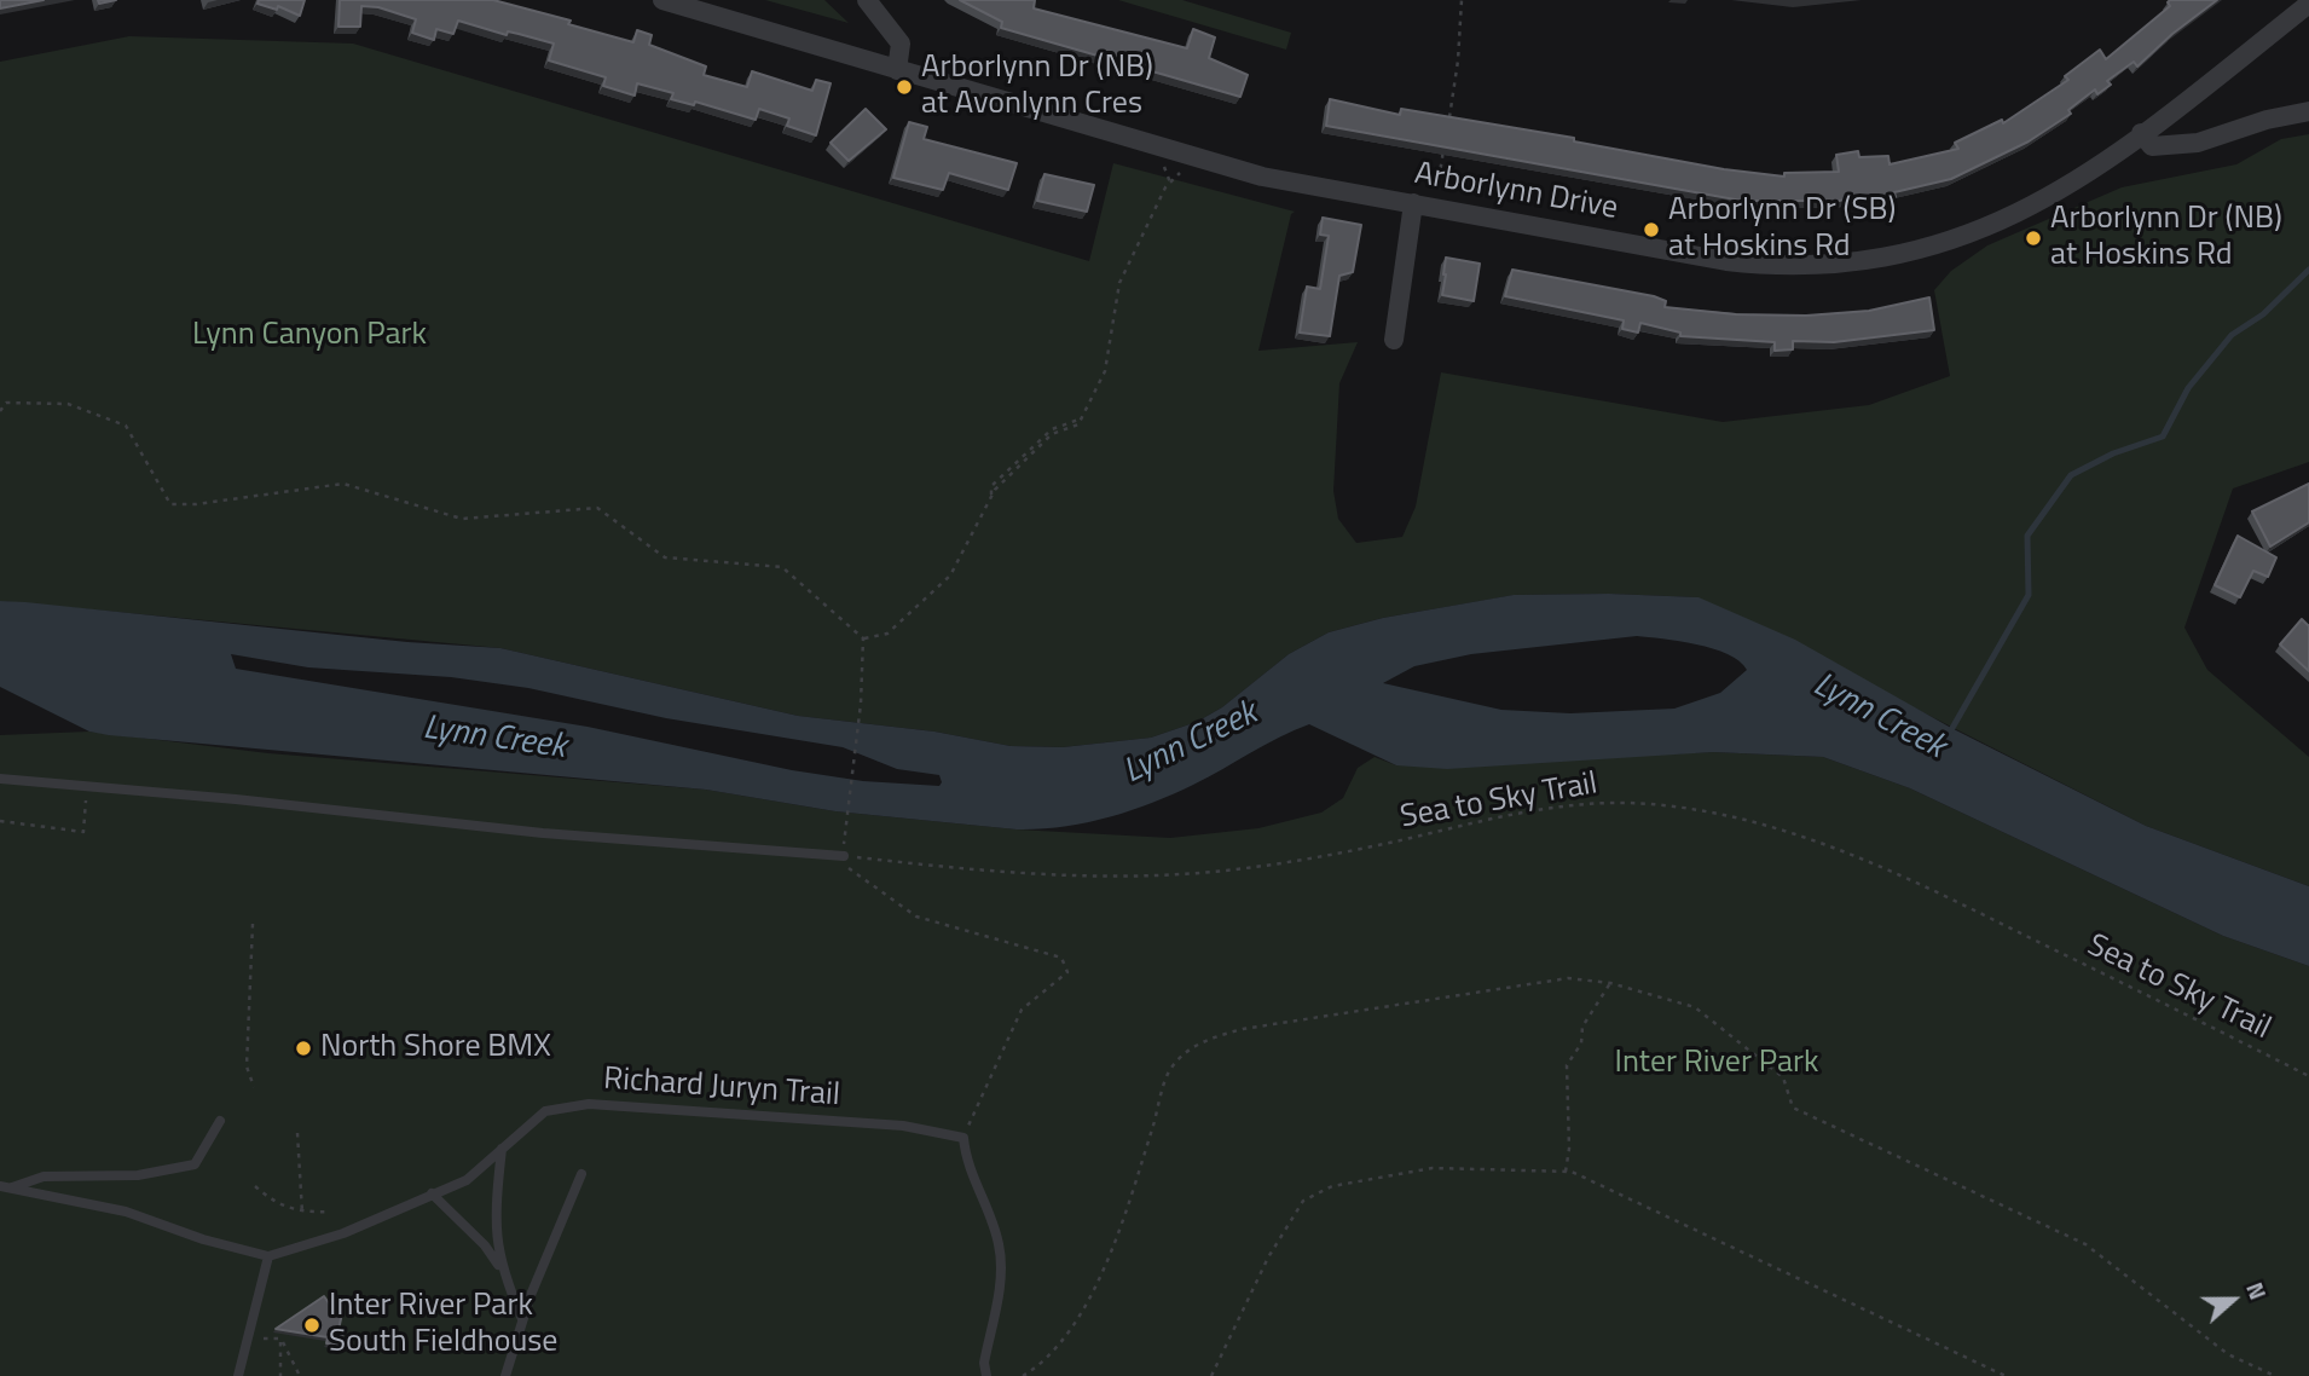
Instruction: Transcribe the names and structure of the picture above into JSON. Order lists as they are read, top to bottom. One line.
{"streets":{"street":["Arborlynn Drive"],"lane":["Richard Juryn Trail"],"path":["Sea to Sky Trail"]},"water":["Lynn Creek"],"parks":["Lynn Canyon Park","Inter River Park"],"places":["Arborlynn Dr (NB) at Avonlynn Cres","Arborlynn Dr (SB) at Hoskins Rd","Arborlynn Dr (NB) at Hoskins Rd","North Shore BMX","Inter River Park South Fieldhouse"],"north":"right"}
